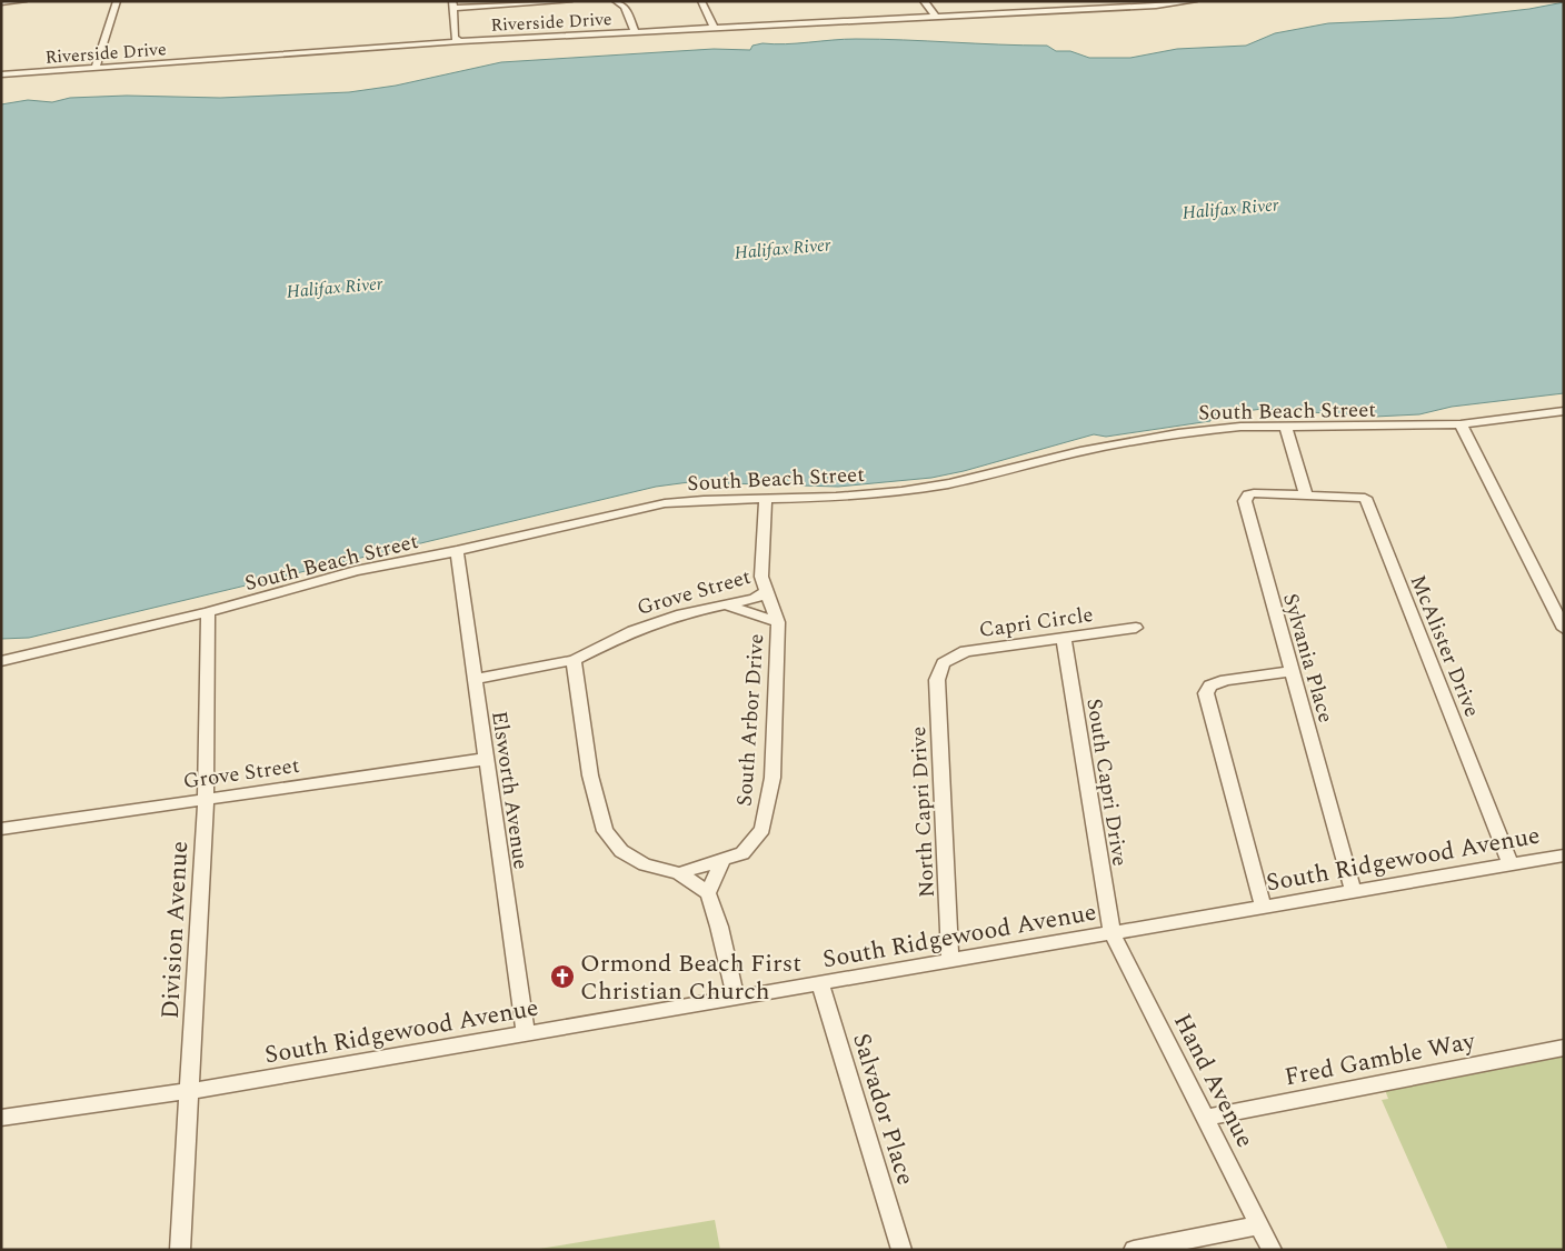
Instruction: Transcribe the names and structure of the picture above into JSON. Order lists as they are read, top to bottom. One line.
{"streets":{"street":["Riverside Drive","South Beach Street","Grove Street","Capri Circle","McAlister Drive","Sylvania Place","South Arbor Drive","South Capri Drive","Elsworth Avenue","North Capri Drive","South Ridgewood Avenue","Division Avenue","Fred Gamble Way","Hand Avenue","Salvador Place"]},"crossings":[["South Beach Street","South Arbor Drive"],["South Beach Street","Elsworth Avenue"],["South Beach Street","Division Avenue"],["Grove Street","South Arbor Drive"],["Grove Street","Elsworth Avenue"],["Grove Street","Division Avenue"],["Capri Circle","South Capri Drive"],["Capri Circle","North Capri Drive"],["McAlister Drive","Sylvania Place"],["McAlister Drive","South Ridgewood Avenue"],["Sylvania Place","South Ridgewood Avenue"],["South Capri Drive","South Ridgewood Avenue"],["South Capri Drive","Hand Avenue"],["Elsworth Avenue","South Ridgewood Avenue"],["North Capri Drive","South Ridgewood Avenue"],["South Ridgewood Avenue","Division Avenue"],["South Ridgewood Avenue","Hand Avenue"],["South Ridgewood Avenue","Salvador Place"],["Fred Gamble Way","Hand Avenue"]],"water":["Halifax River"],"places":{"church":["Ormond Beach First Christian Church"]}}
